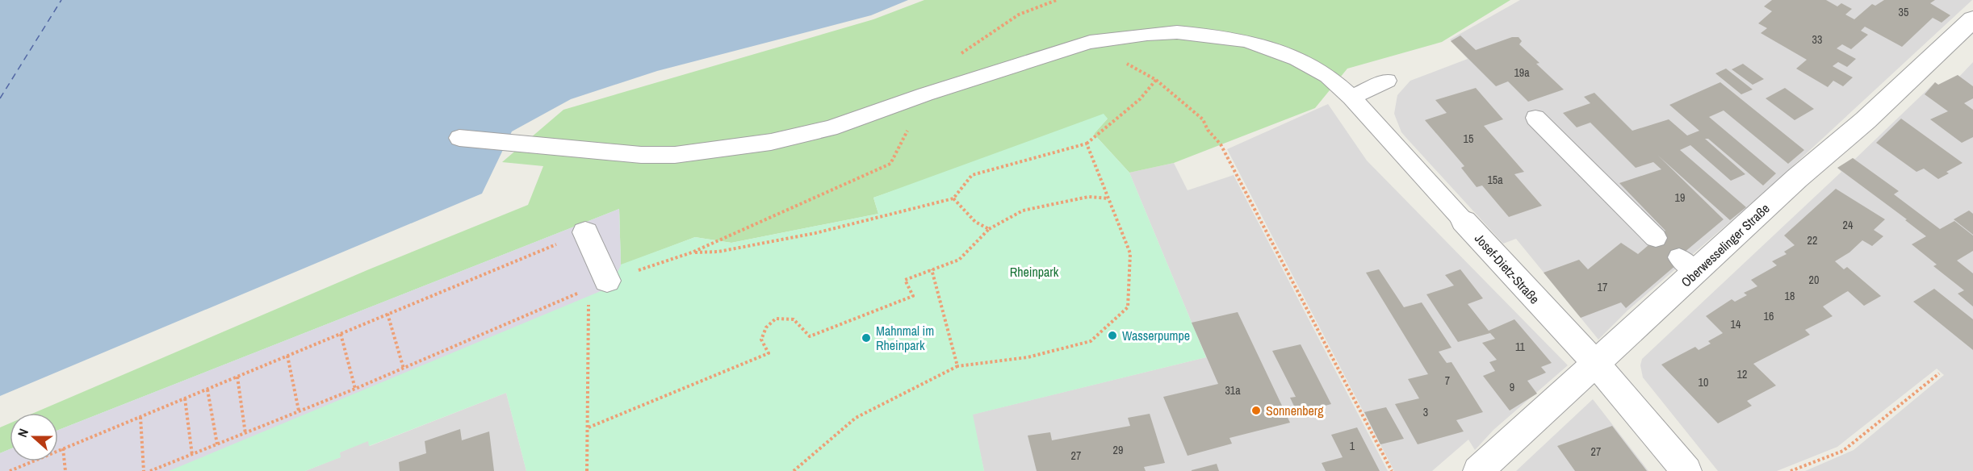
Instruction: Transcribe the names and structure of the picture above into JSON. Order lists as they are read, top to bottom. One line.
{"streets":{"street":["Oberwesselinger Straße","Josef-Dietz-Straße"]},"crossings":[["Oberwesselinger Straße","Josef-Dietz-Straße"]],"parks":["Rheinpark"],"places":["Wasserpumpe","Mahnmal im Rheinpark","Sonnenberg"],"house_numbers":["35","33","19a","15","15a","19","24","22","20","17","18","16","14","11","12","7","10","9","31a","3","1","29","27","27"],"north":"left"}
